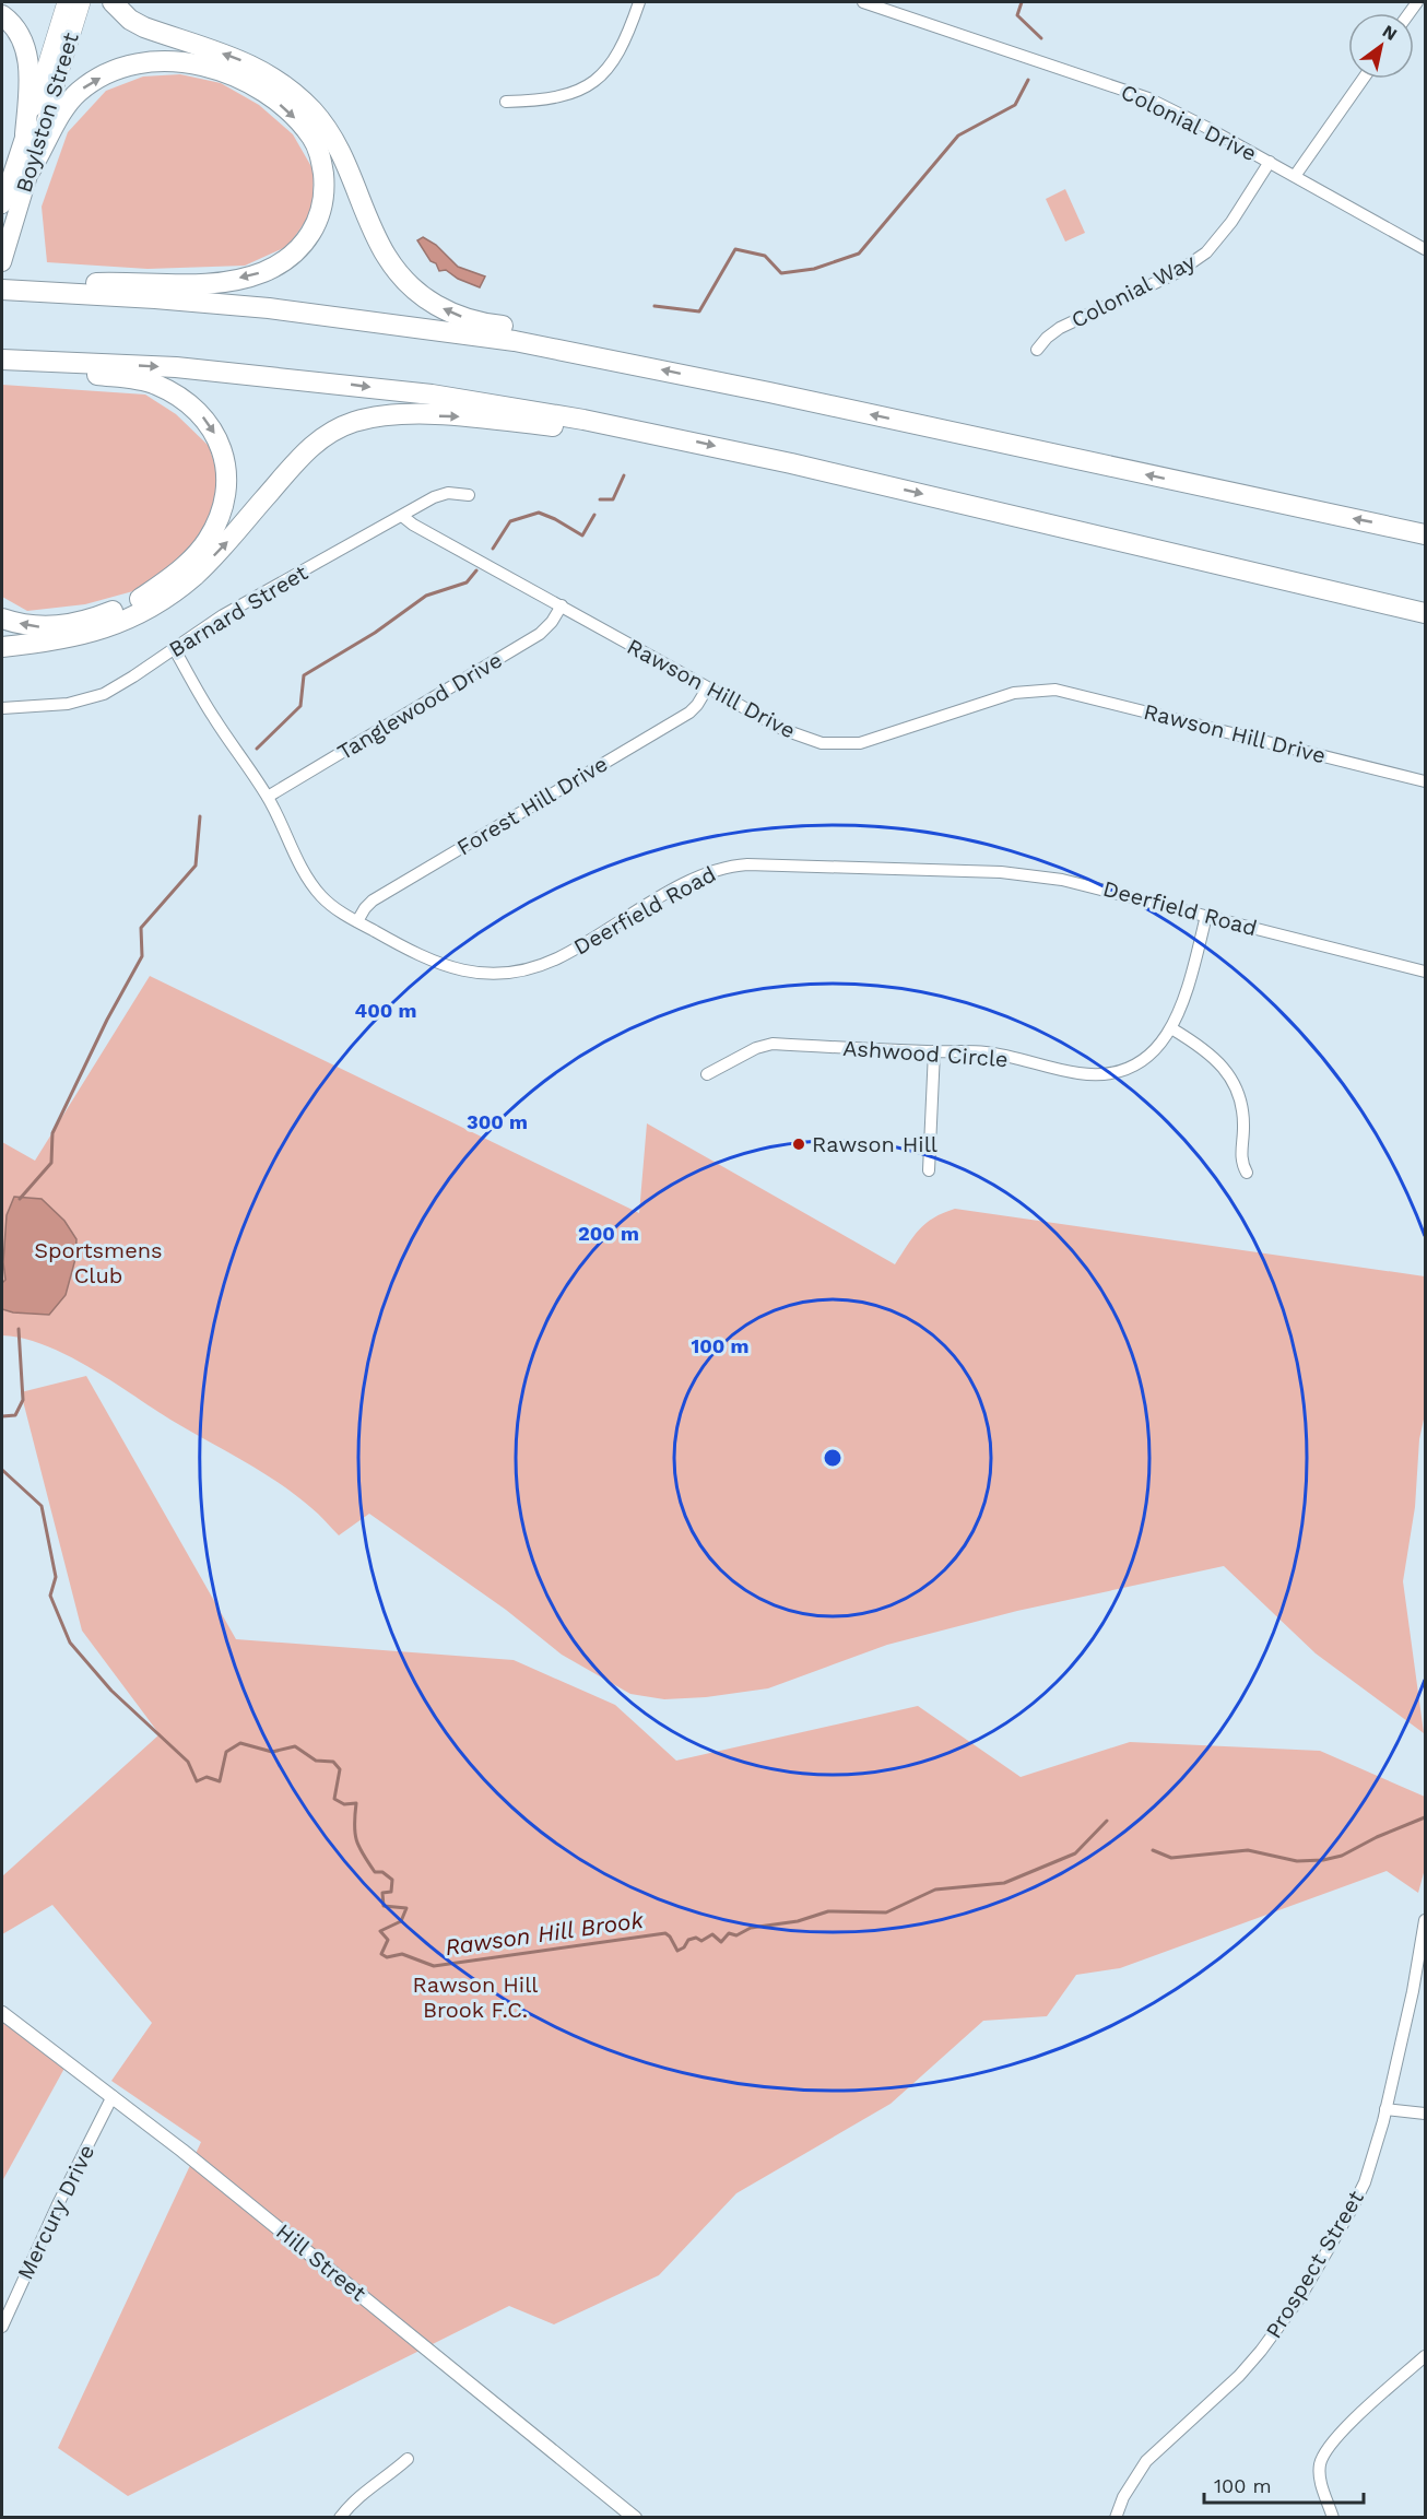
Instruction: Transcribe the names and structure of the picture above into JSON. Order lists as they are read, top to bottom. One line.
{"streets":{"main road":["Boylston Street"],"street":["Colonial Drive","Colonial Way","Barnard Street","Rawson Hill Drive","Tanglewood Drive","Forest Hill Drive","Deerfield Road","Ashwood Circle","Mercury Drive","Hill Street","Prospect Street"]},"crossings":[["Colonial Drive","Colonial Way"],["Barnard Street","Rawson Hill Drive"],["Barnard Street","Deerfield Road"],["Rawson Hill Drive","Tanglewood Drive"],["Rawson Hill Drive","Forest Hill Drive"],["Tanglewood Drive","Deerfield Road"],["Forest Hill Drive","Deerfield Road"],["Deerfield Road","Ashwood Circle"],["Mercury Drive","Hill Street"]],"water":["Rawson Hill Brook"],"parks":["Sportsmens Club","Rawson Hill Brook F.C."],"places":["Rawson Hill"],"scale_bar":"100 m","north":"top right","rings":["400 m","300 m","200 m","100 m"]}
